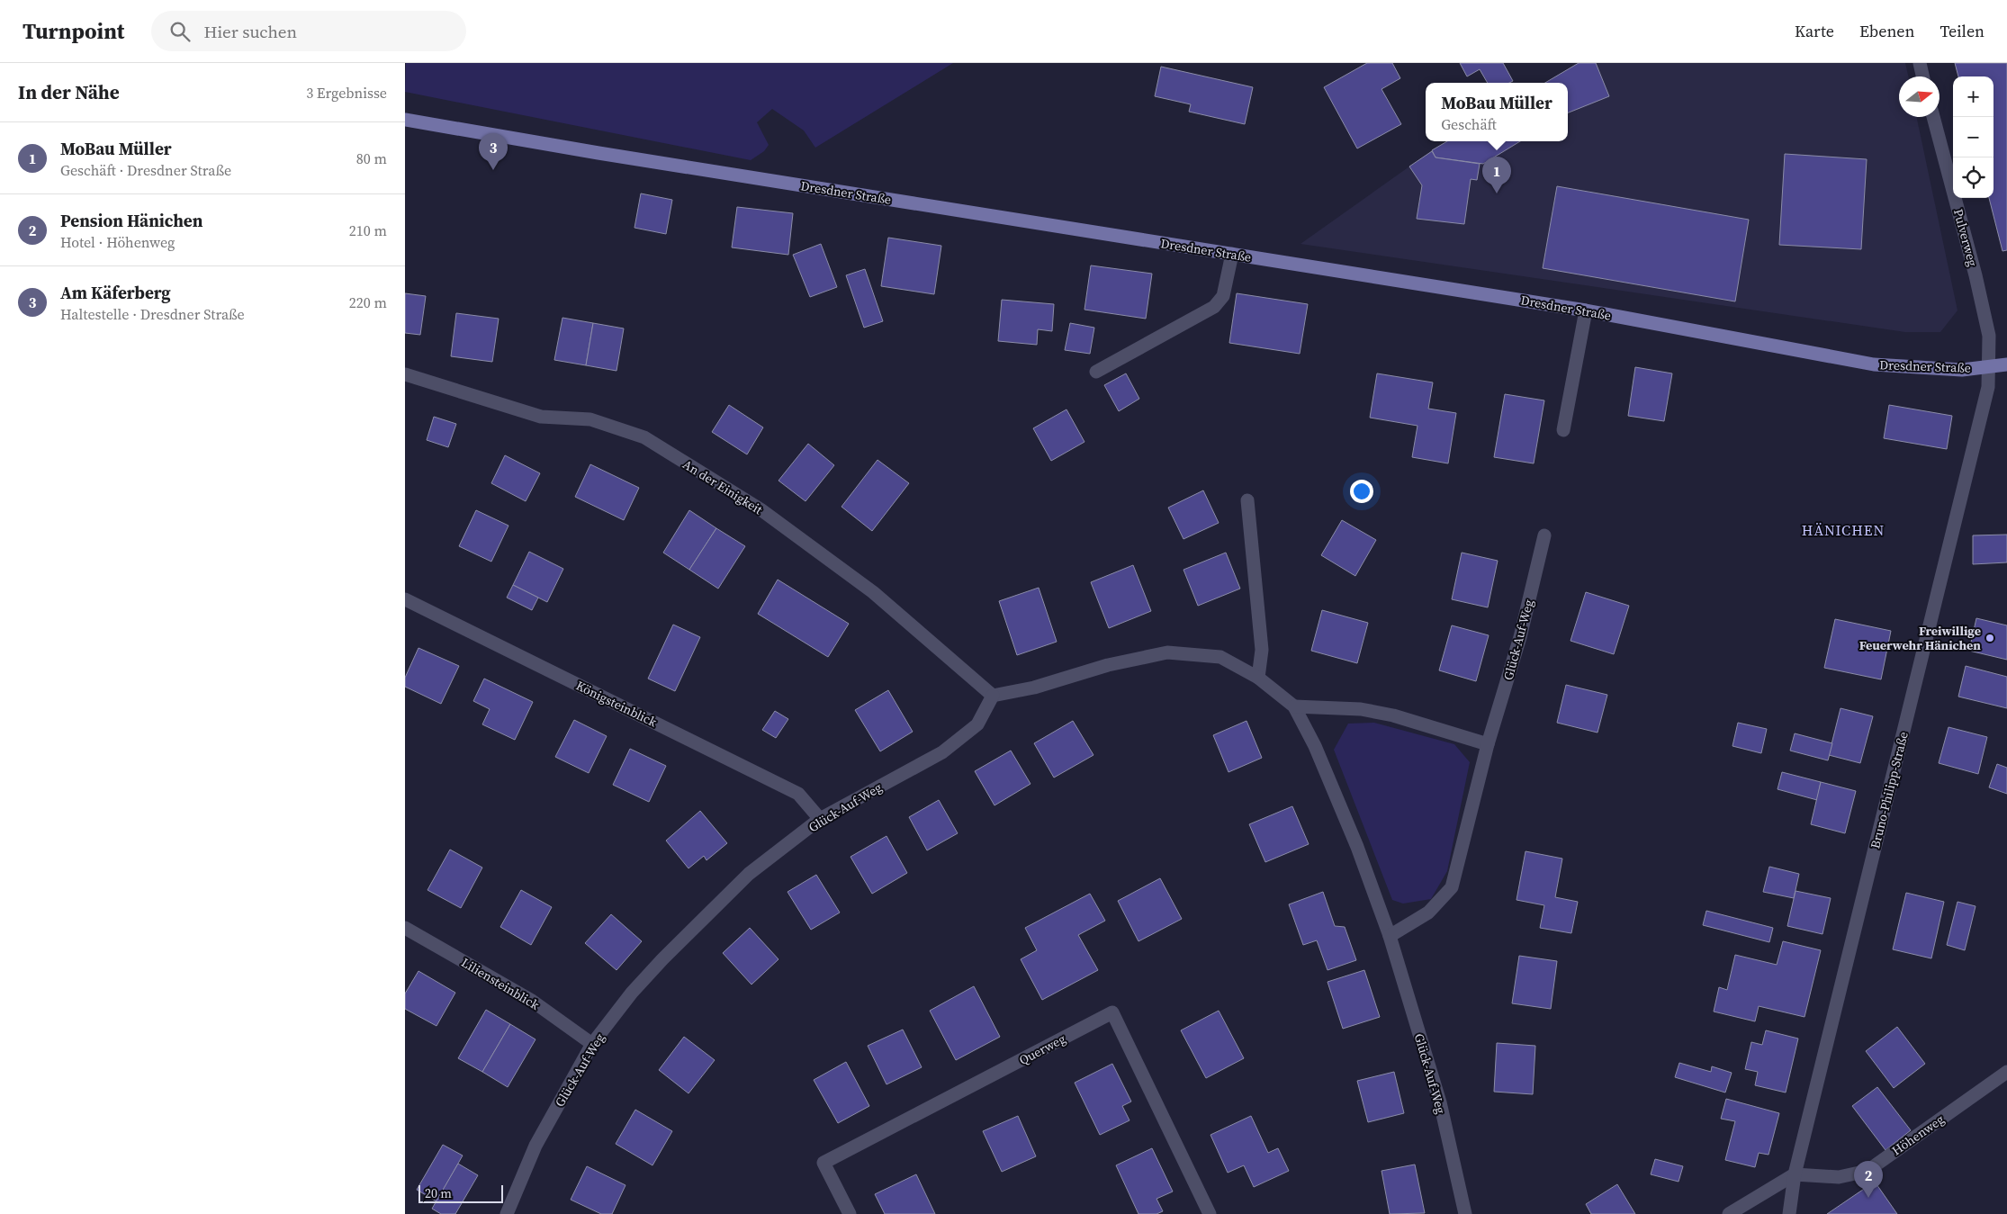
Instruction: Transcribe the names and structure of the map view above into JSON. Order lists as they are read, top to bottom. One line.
{"streets":{"main road":["Dresdner Straße"],"street":["Pulverweg","An der Einigkeit","Glück-Auf-Weg","Königsteinblick","Bruno-Philipp-Straße","Liliensteinblick","Querweg","Höhenweg"]},"crossings":[["Dresdner Straße","Pulverweg"],["Dresdner Straße","Bruno-Philipp-Straße"],["Pulverweg","Bruno-Philipp-Straße"],["An der Einigkeit","Glück-Auf-Weg"],["Glück-Auf-Weg","Königsteinblick"],["Glück-Auf-Weg","Liliensteinblick"],["Bruno-Philipp-Straße","Höhenweg"]],"districts":["HÄNICHEN"],"places":["Freiwillige Feuerwehr Hänichen"],"scale_bar":"20 m","north":"right","page":{"header":"Turnpoint","search":"Hier suchen","nav":["Karte","Ebenen","Teilen"],"heading":["In der Nähe","3 Ergebnisse"],"map_buttons":["+","−"],"popup":["MoBau Müller","Geschäft"],"list":[{"mark":"1","name":"MoBau Müller","note":"Geschäft · Dresdner Straße","value":"80 m"},{"mark":"2","name":"Pension Hänichen","note":"Hotel · Höhenweg","value":"210 m"},{"mark":"3","name":"Am Käferberg","note":"Haltestelle · Dresdner Straße","value":"220 m"}],"pins":["3","1","2"],"scale":"20 m"}}
